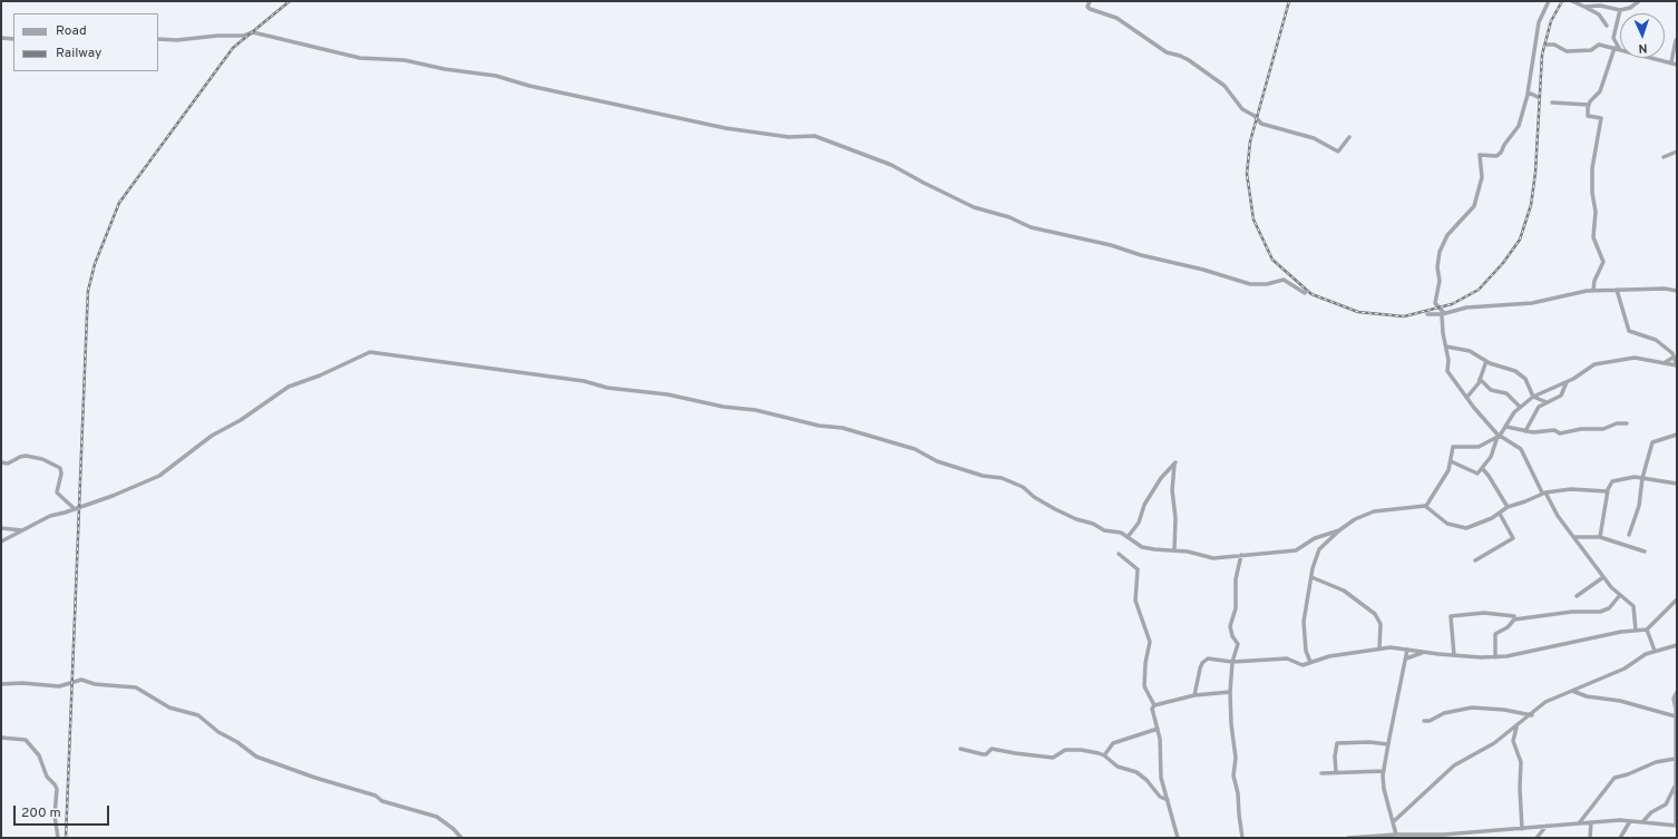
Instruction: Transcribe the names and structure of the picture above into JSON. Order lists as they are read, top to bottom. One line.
{"legend":["Road","Railway"],"scale_bar":"200 m","north":"bottom"}
